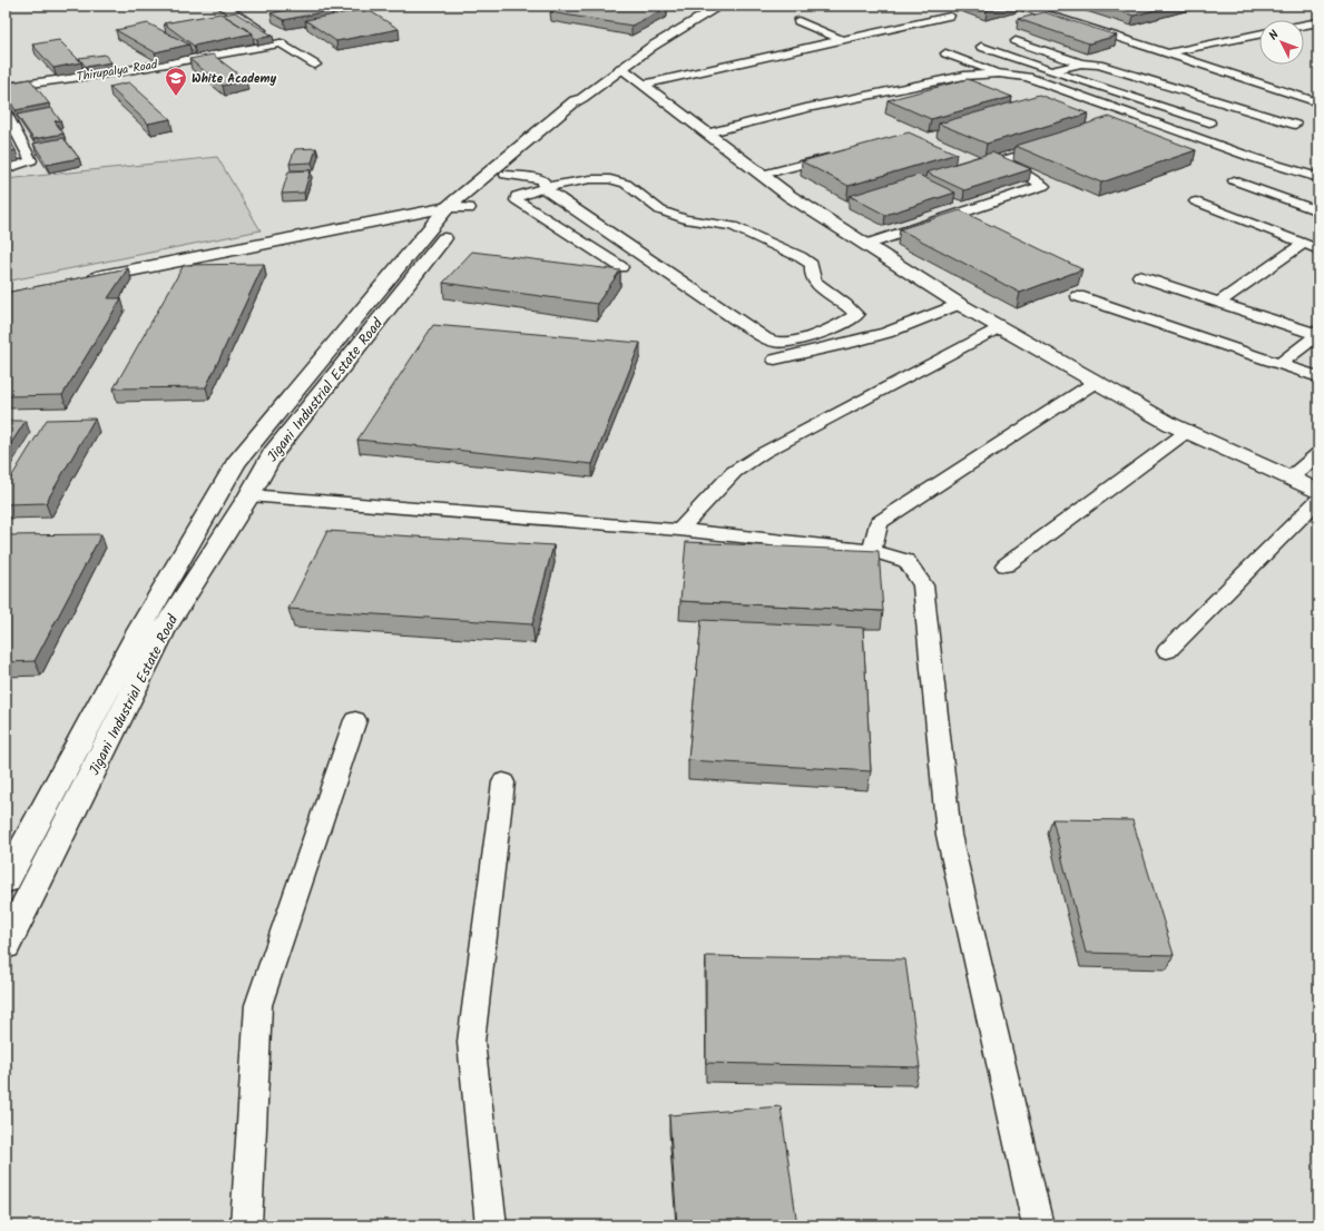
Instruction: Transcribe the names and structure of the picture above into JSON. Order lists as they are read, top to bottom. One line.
{"streets":{"main road":["Thirupalya Road","Jigani Industrial Estate Road"]},"places":{"school or university":["White Academy"]},"north":"top left"}
